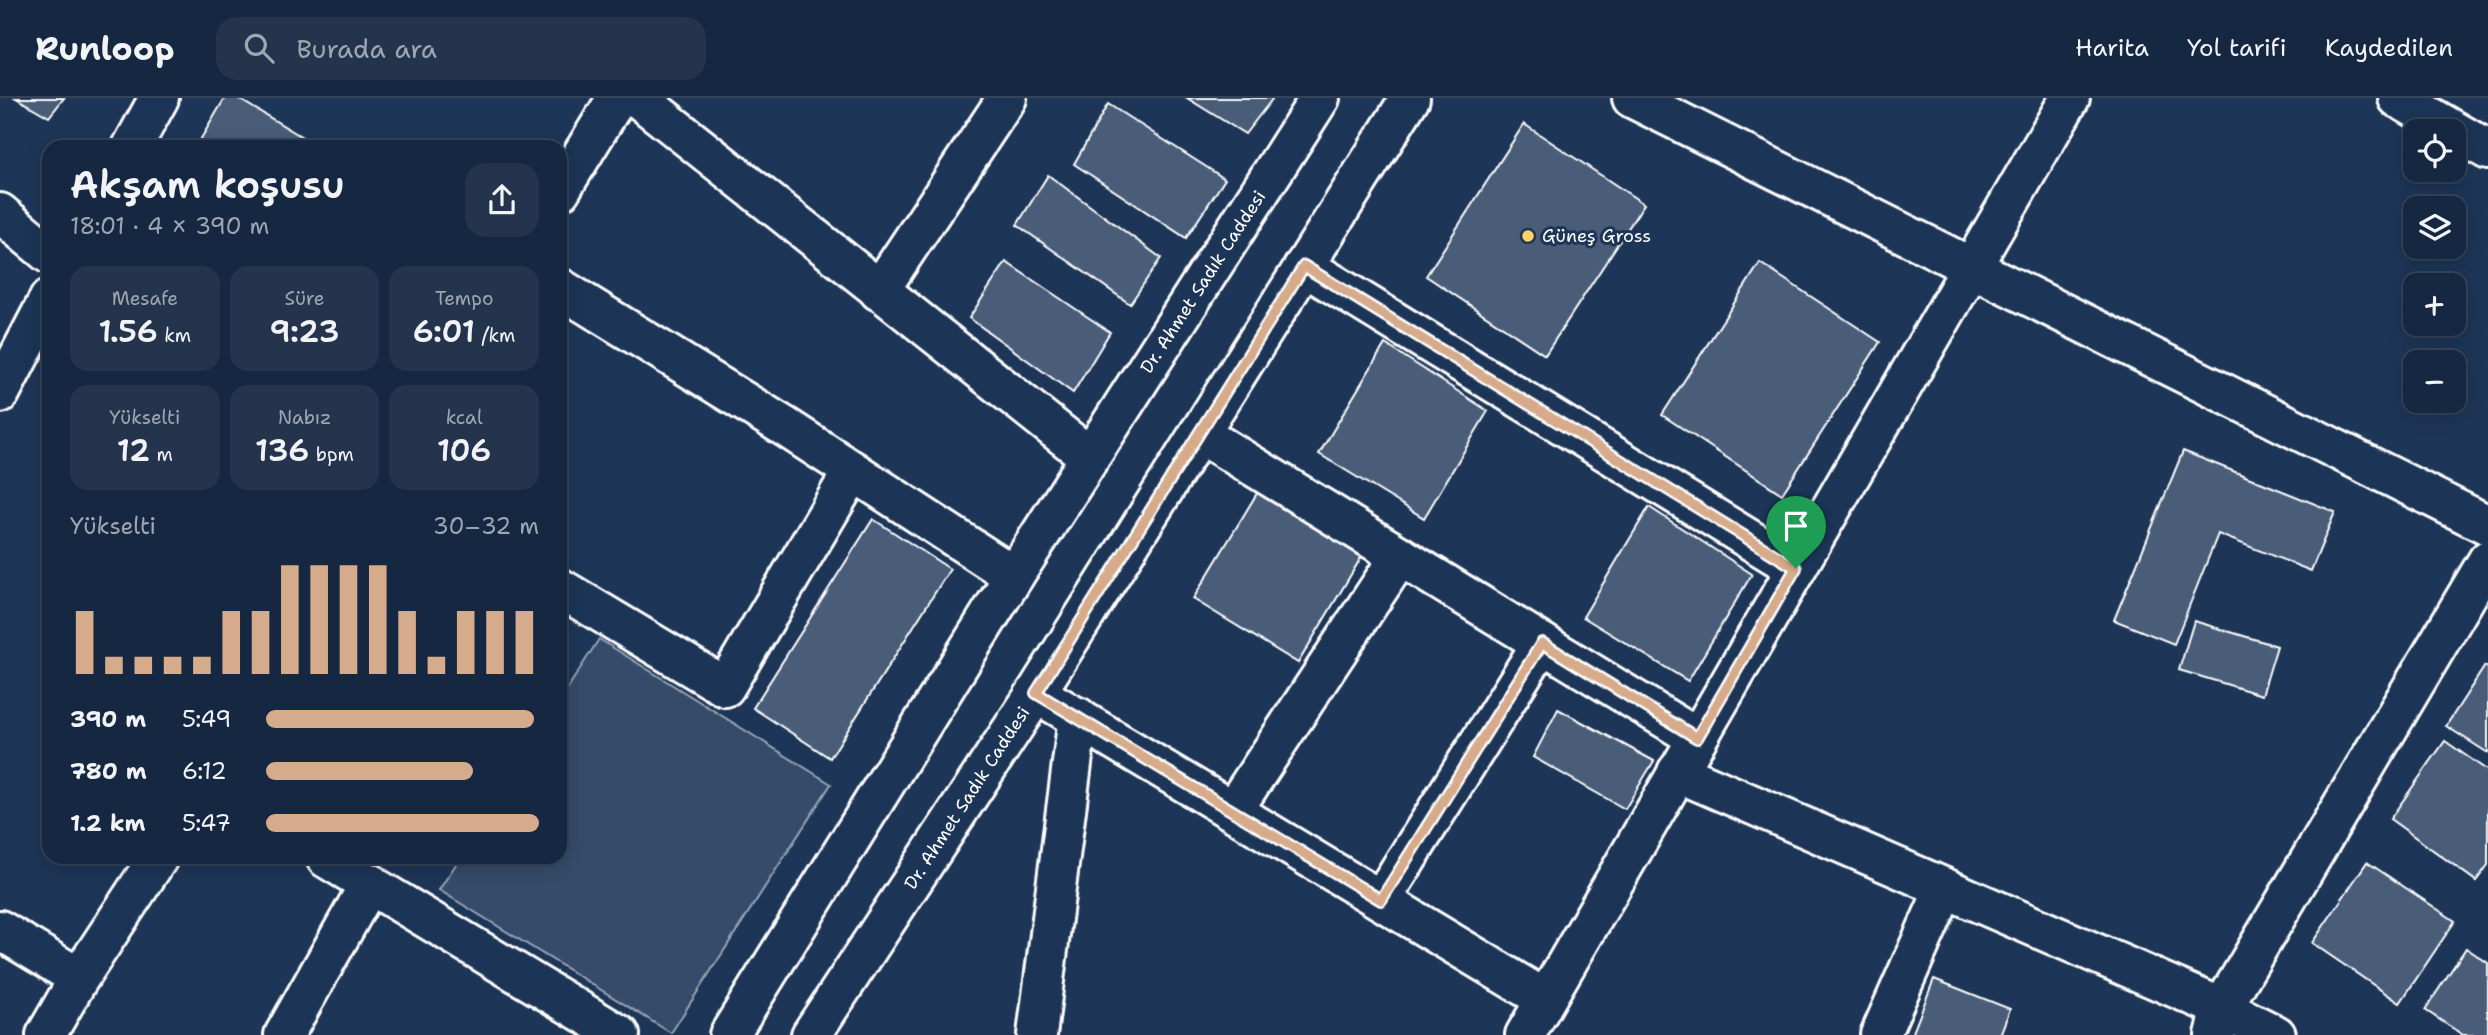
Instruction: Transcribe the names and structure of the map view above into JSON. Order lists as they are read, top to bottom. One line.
{"streets":{"street":["Dr. Ahmet Sadık Caddesi"]},"places":["Güneş Gross"],"page":{"header":"Runloop","search":"Burada ara","nav":["Harita","Yol tarifi","Kaydedilen"],"map_buttons":["+","−"],"heading":["Akşam koşusu","18:01 · 4 × 390 m"],"stats":[["Mesafe","1.56 km"],["Süre","9:23"],["Tempo","6:01 /km"],["Yükselti","12 m"],["Nabız","136 bpm"],["kcal","106"]],"chart":["Yükselti","30–32 m"],"list":[{"name":"390 m","note":"5:49"},{"name":"780 m","note":"6:12"},{"name":"1.2 km","note":"5:47"}]}}
